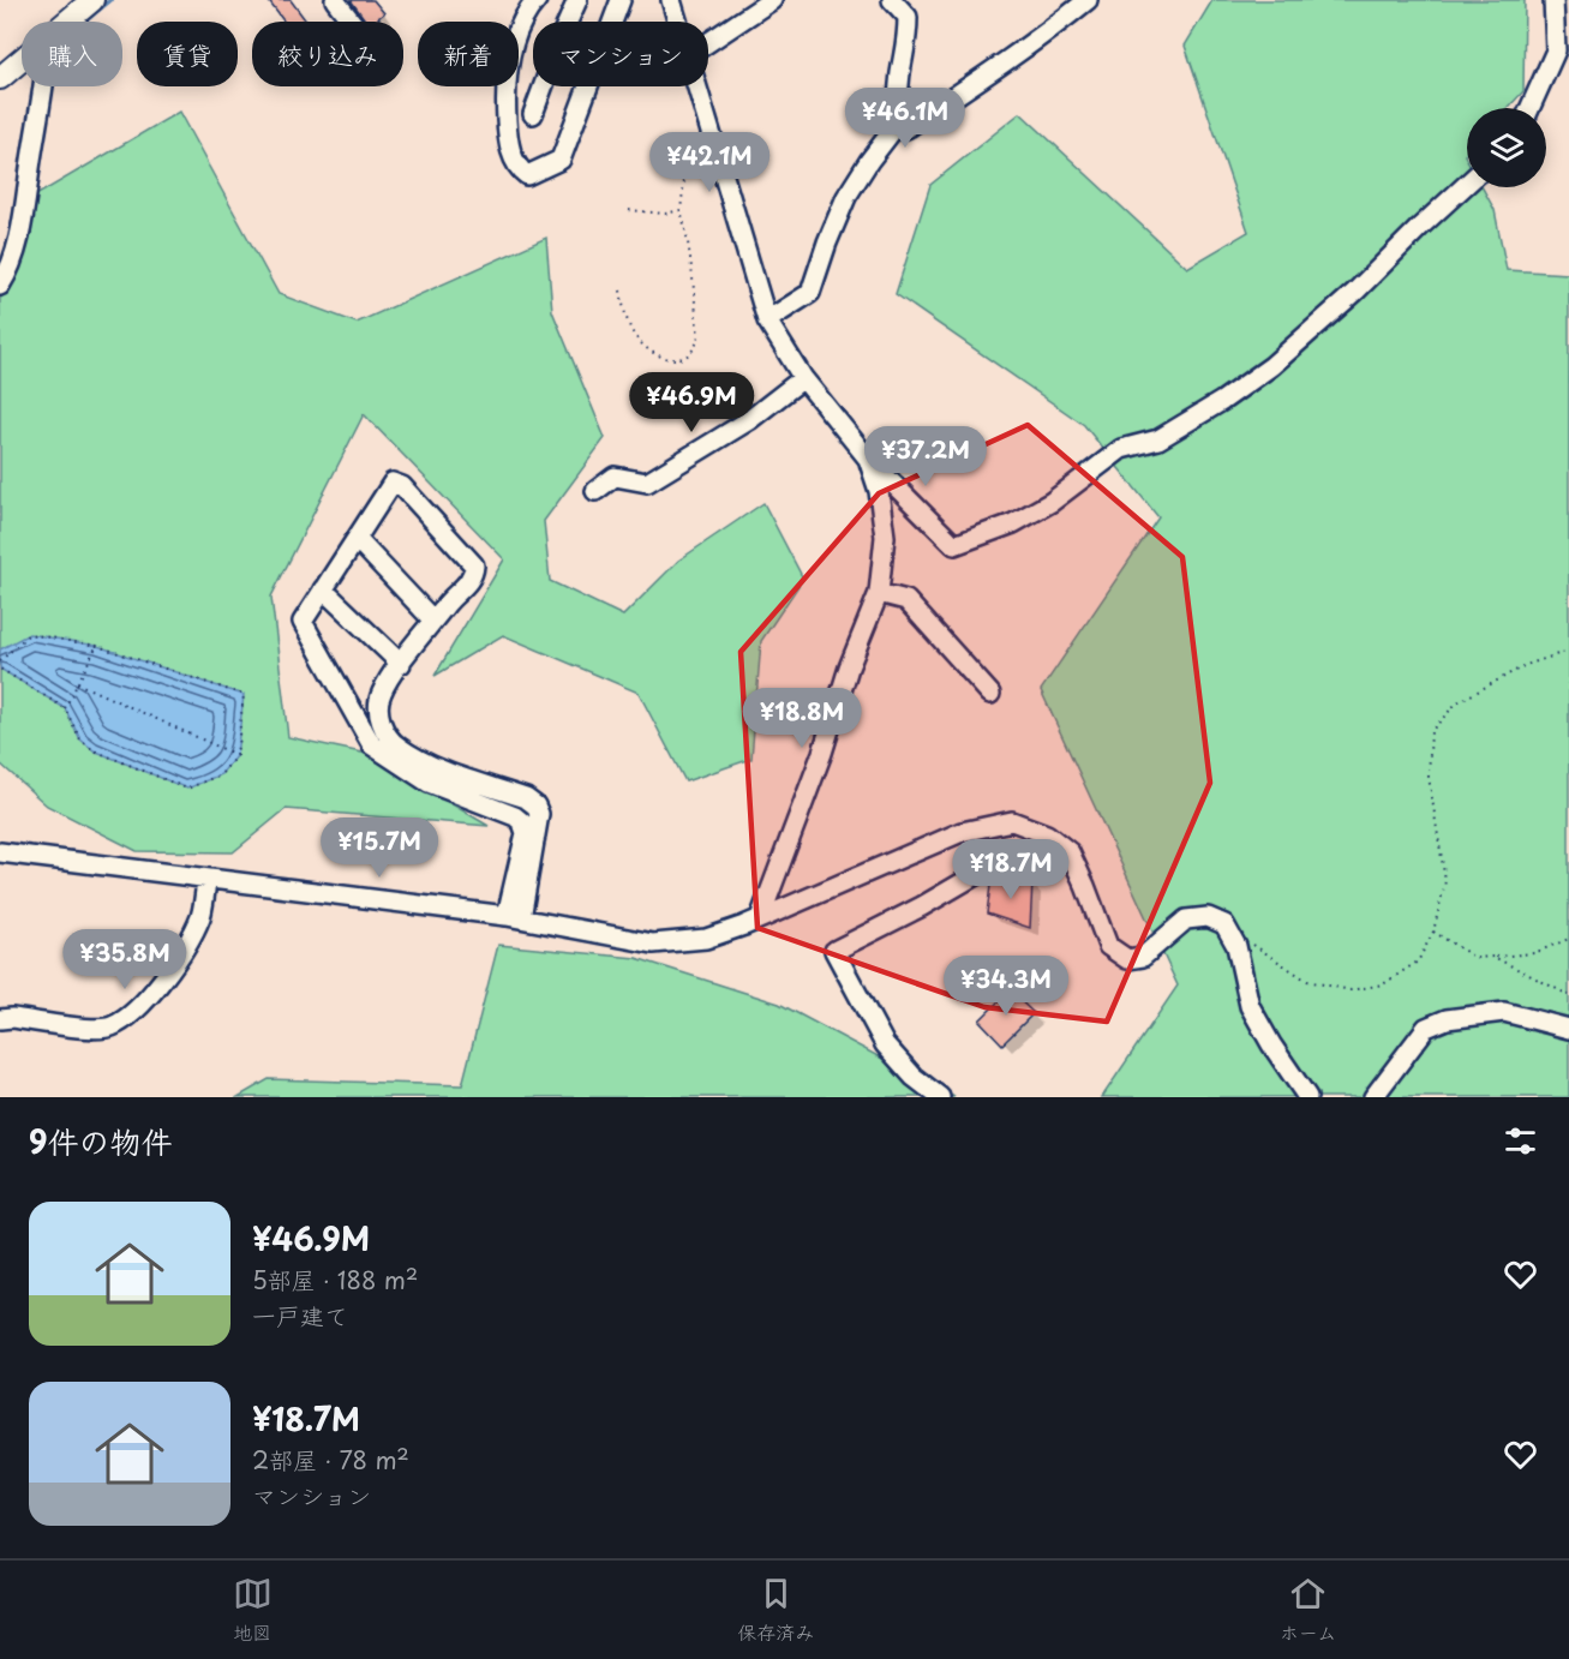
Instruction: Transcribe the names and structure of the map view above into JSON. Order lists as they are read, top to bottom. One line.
{"page":{"chip":["購入","賃貸","絞り込み","新着","マンション"],"price":["¥46.1M","¥42.1M","¥46.9M","¥37.2M","¥18.8M","¥15.7M","¥18.7M","¥35.8M","¥34.3M"],"heading":"9件の物件","list":[{"name":"¥46.9M","note":"5部屋 · 188 m² · 一戸建て"},{"name":"¥18.7M","note":"2部屋 · 78 m² · マンション"}],"tabs":["地図","保存済み","ホーム"]}}
